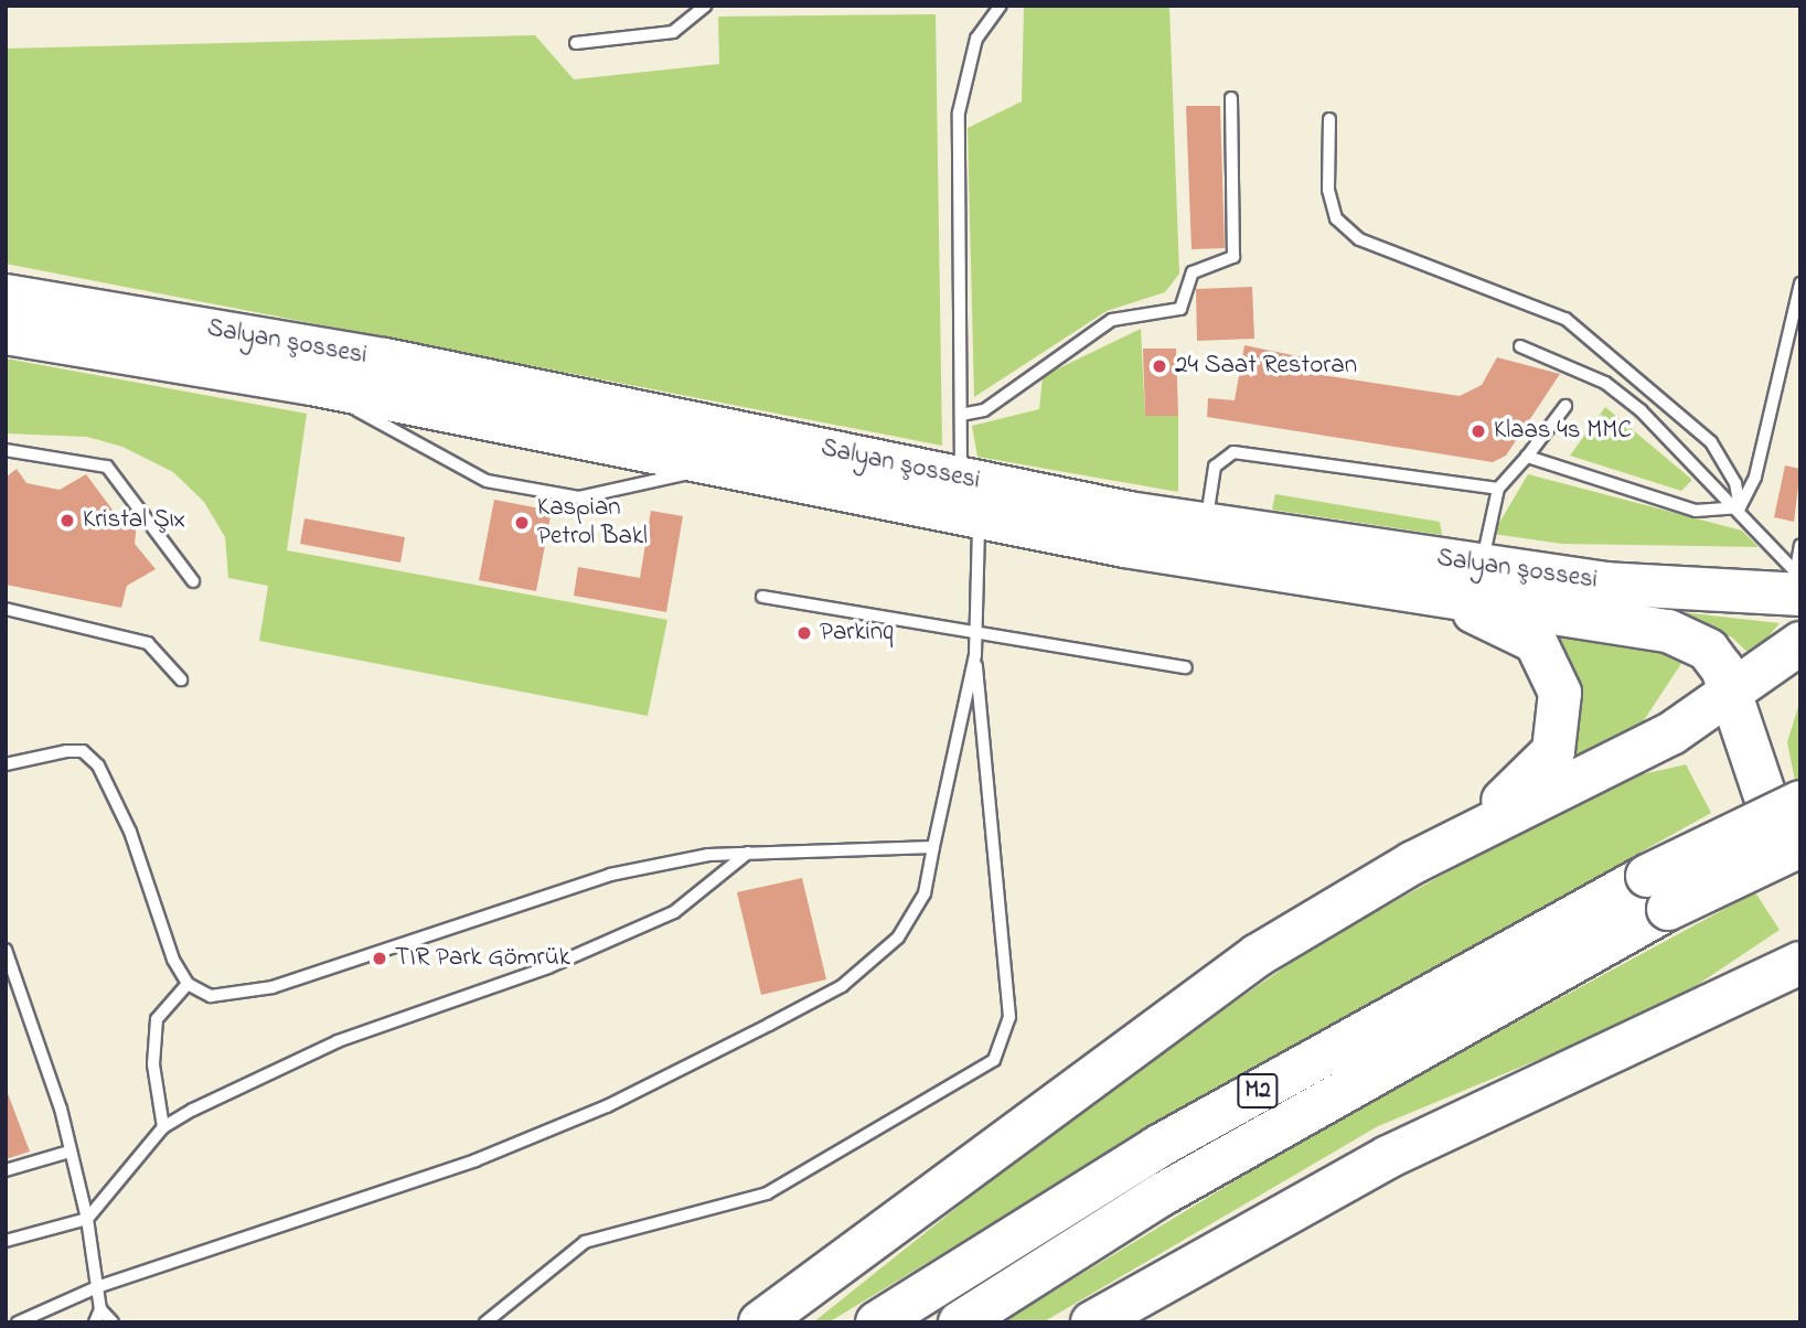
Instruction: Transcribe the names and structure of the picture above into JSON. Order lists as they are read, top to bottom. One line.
{"streets":{"highway":["Salyan şossesi","M2"]},"places":["24 Saat Restoran","Klaas 4s MMC","Kristal Şıx","Kaspian Petrol Bakl","Parkinq","TIR Park Gömrük"]}
